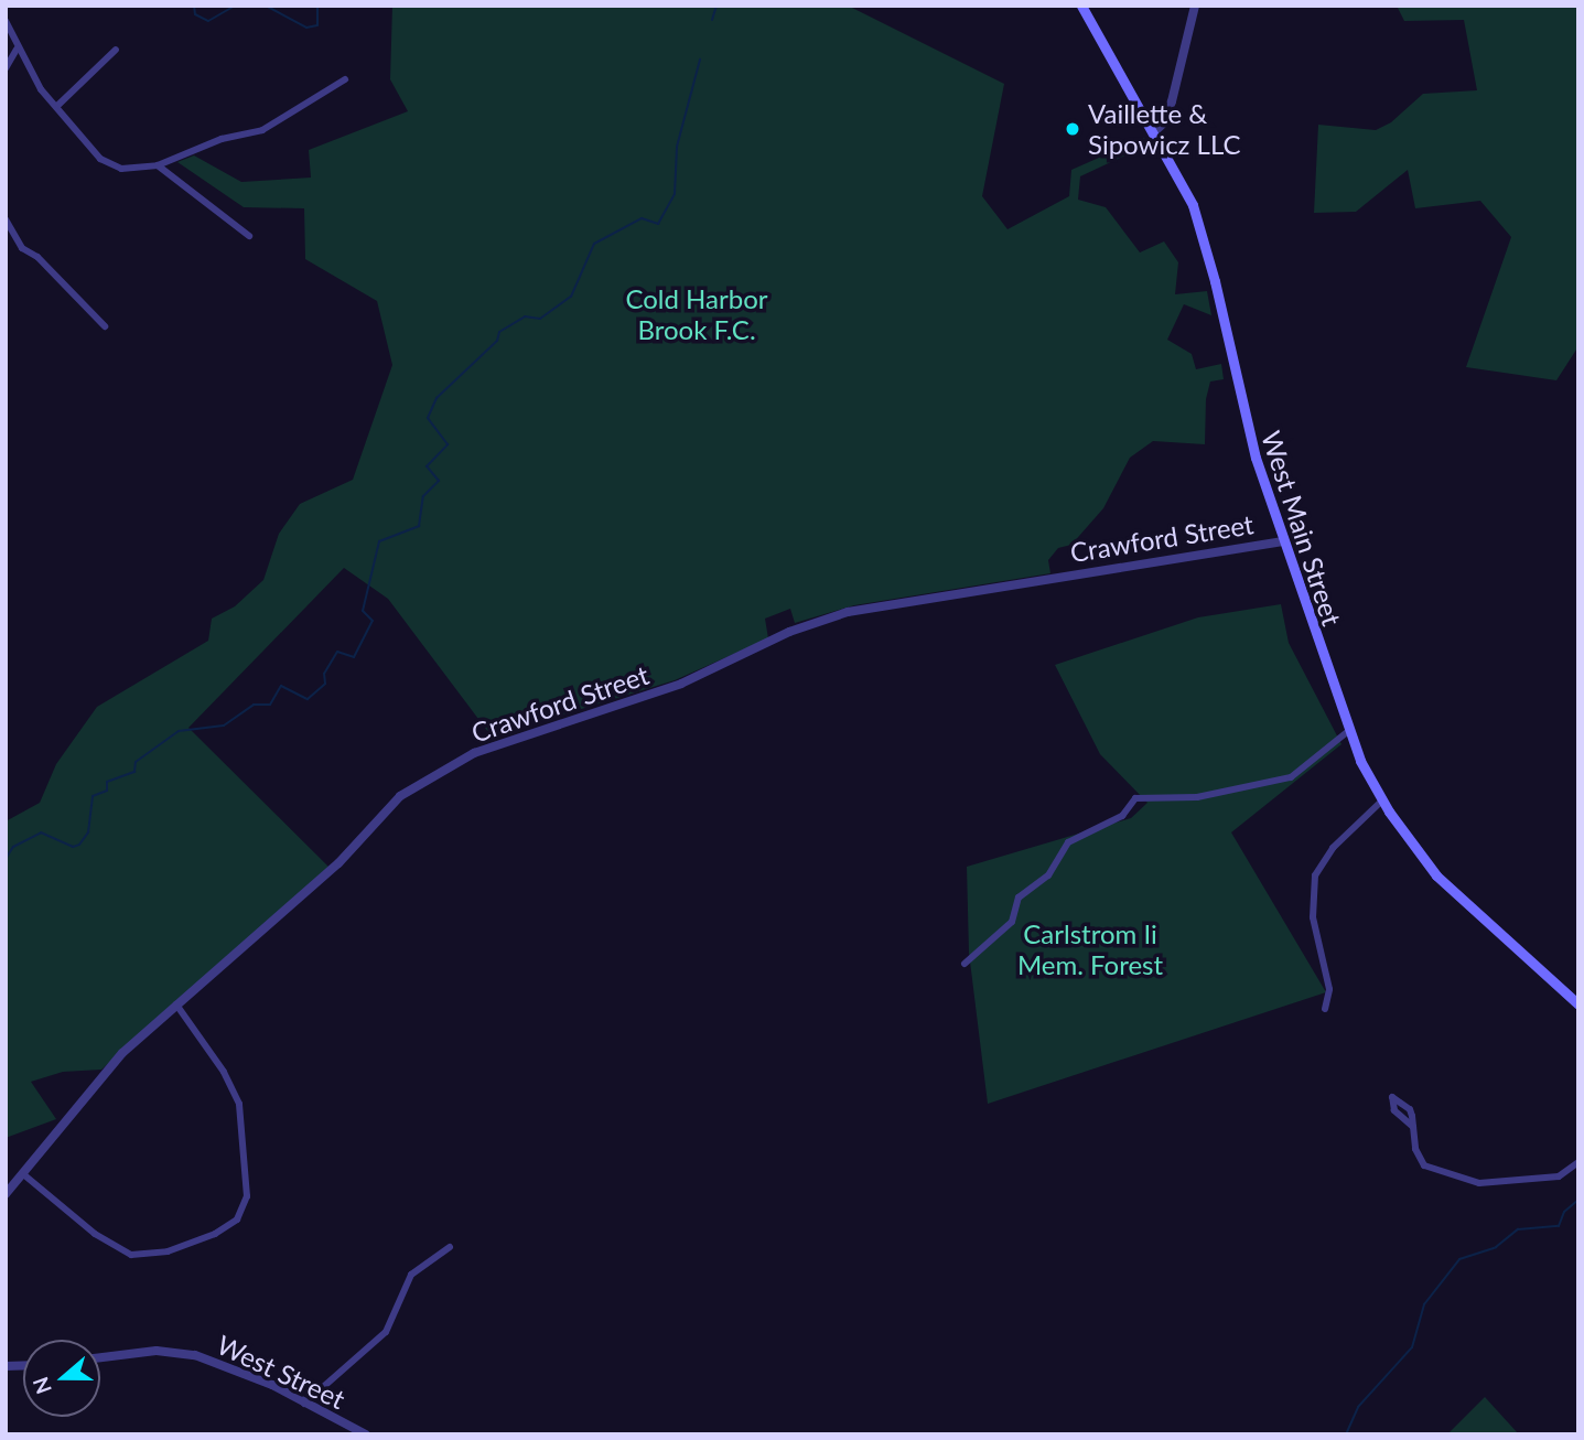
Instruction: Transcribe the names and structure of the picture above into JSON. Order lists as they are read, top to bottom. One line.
{"streets":{"main road":["West Main Street"],"street":["Crawford Street","West Street"]},"crossings":[["West Main Street","Crawford Street"]],"parks":["Cold Harbor Brook F.C.","Carlstrom Ii Mem. Forest"],"places":["Vaillette & Sipowicz LLC"],"north":"left"}
